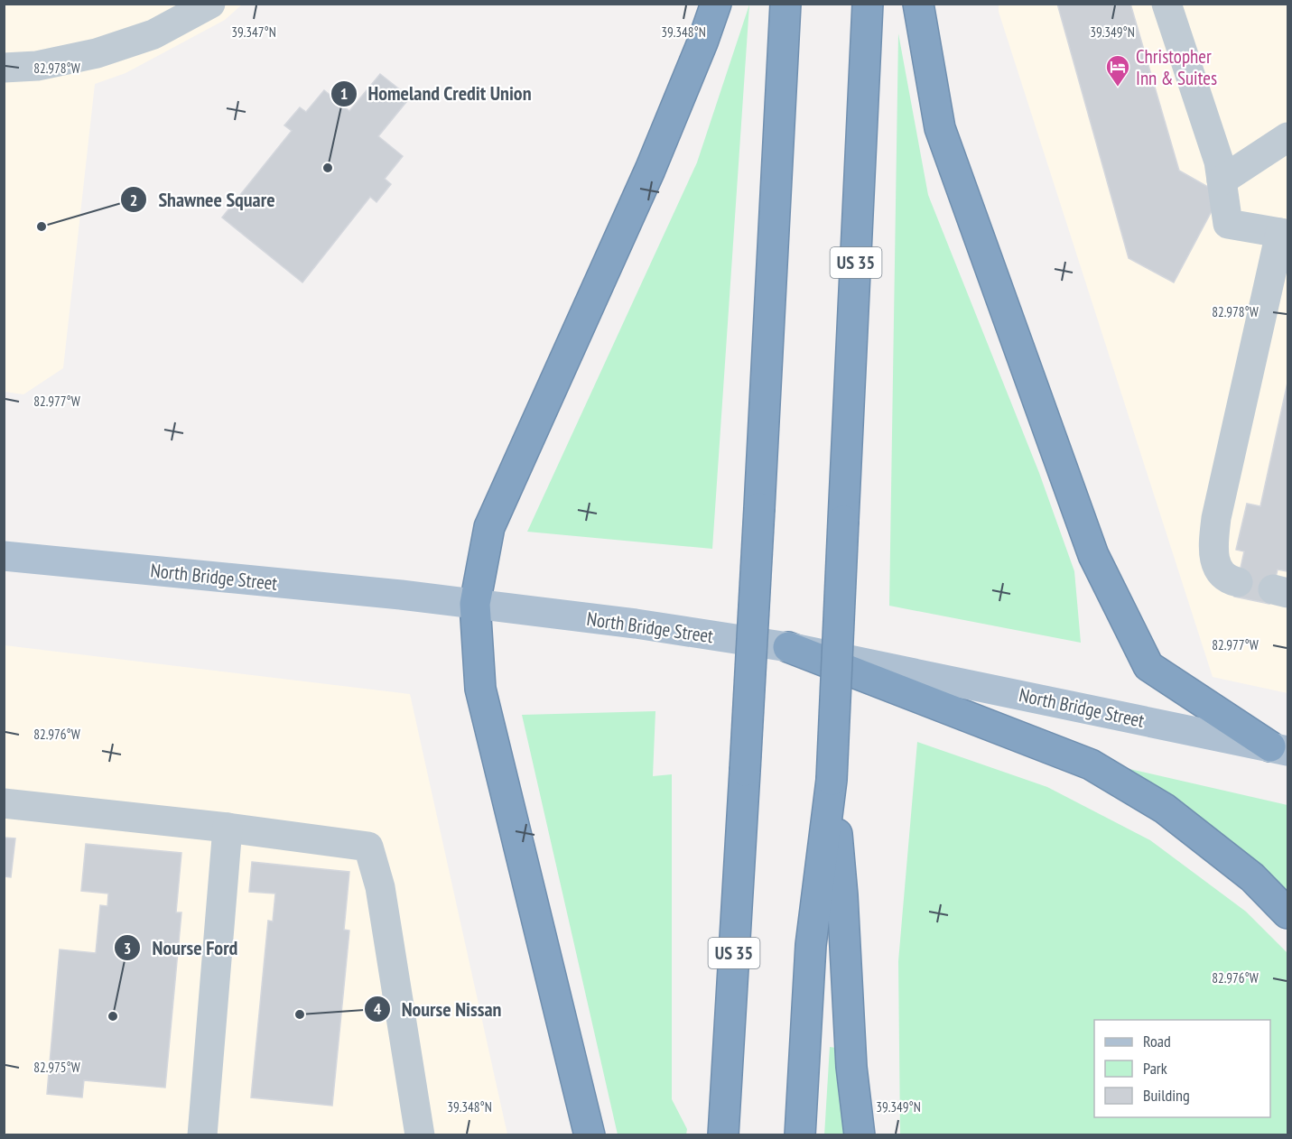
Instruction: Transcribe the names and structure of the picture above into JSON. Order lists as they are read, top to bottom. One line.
{"streets":{"highway":["US 35"],"main road":["North Bridge Street"]},"places":{"hotel":["Christopher Inn & Suites"],"other":["Homeland Credit Union","Shawnee Square","Nourse Nissan","Nourse Ford"]},"legend":["Road","Park","Building"],"coordinates":["39.347°N","39.348°N","39.349°N","82.978°W","82.977°W","82.976°W","82.975°W"]}
